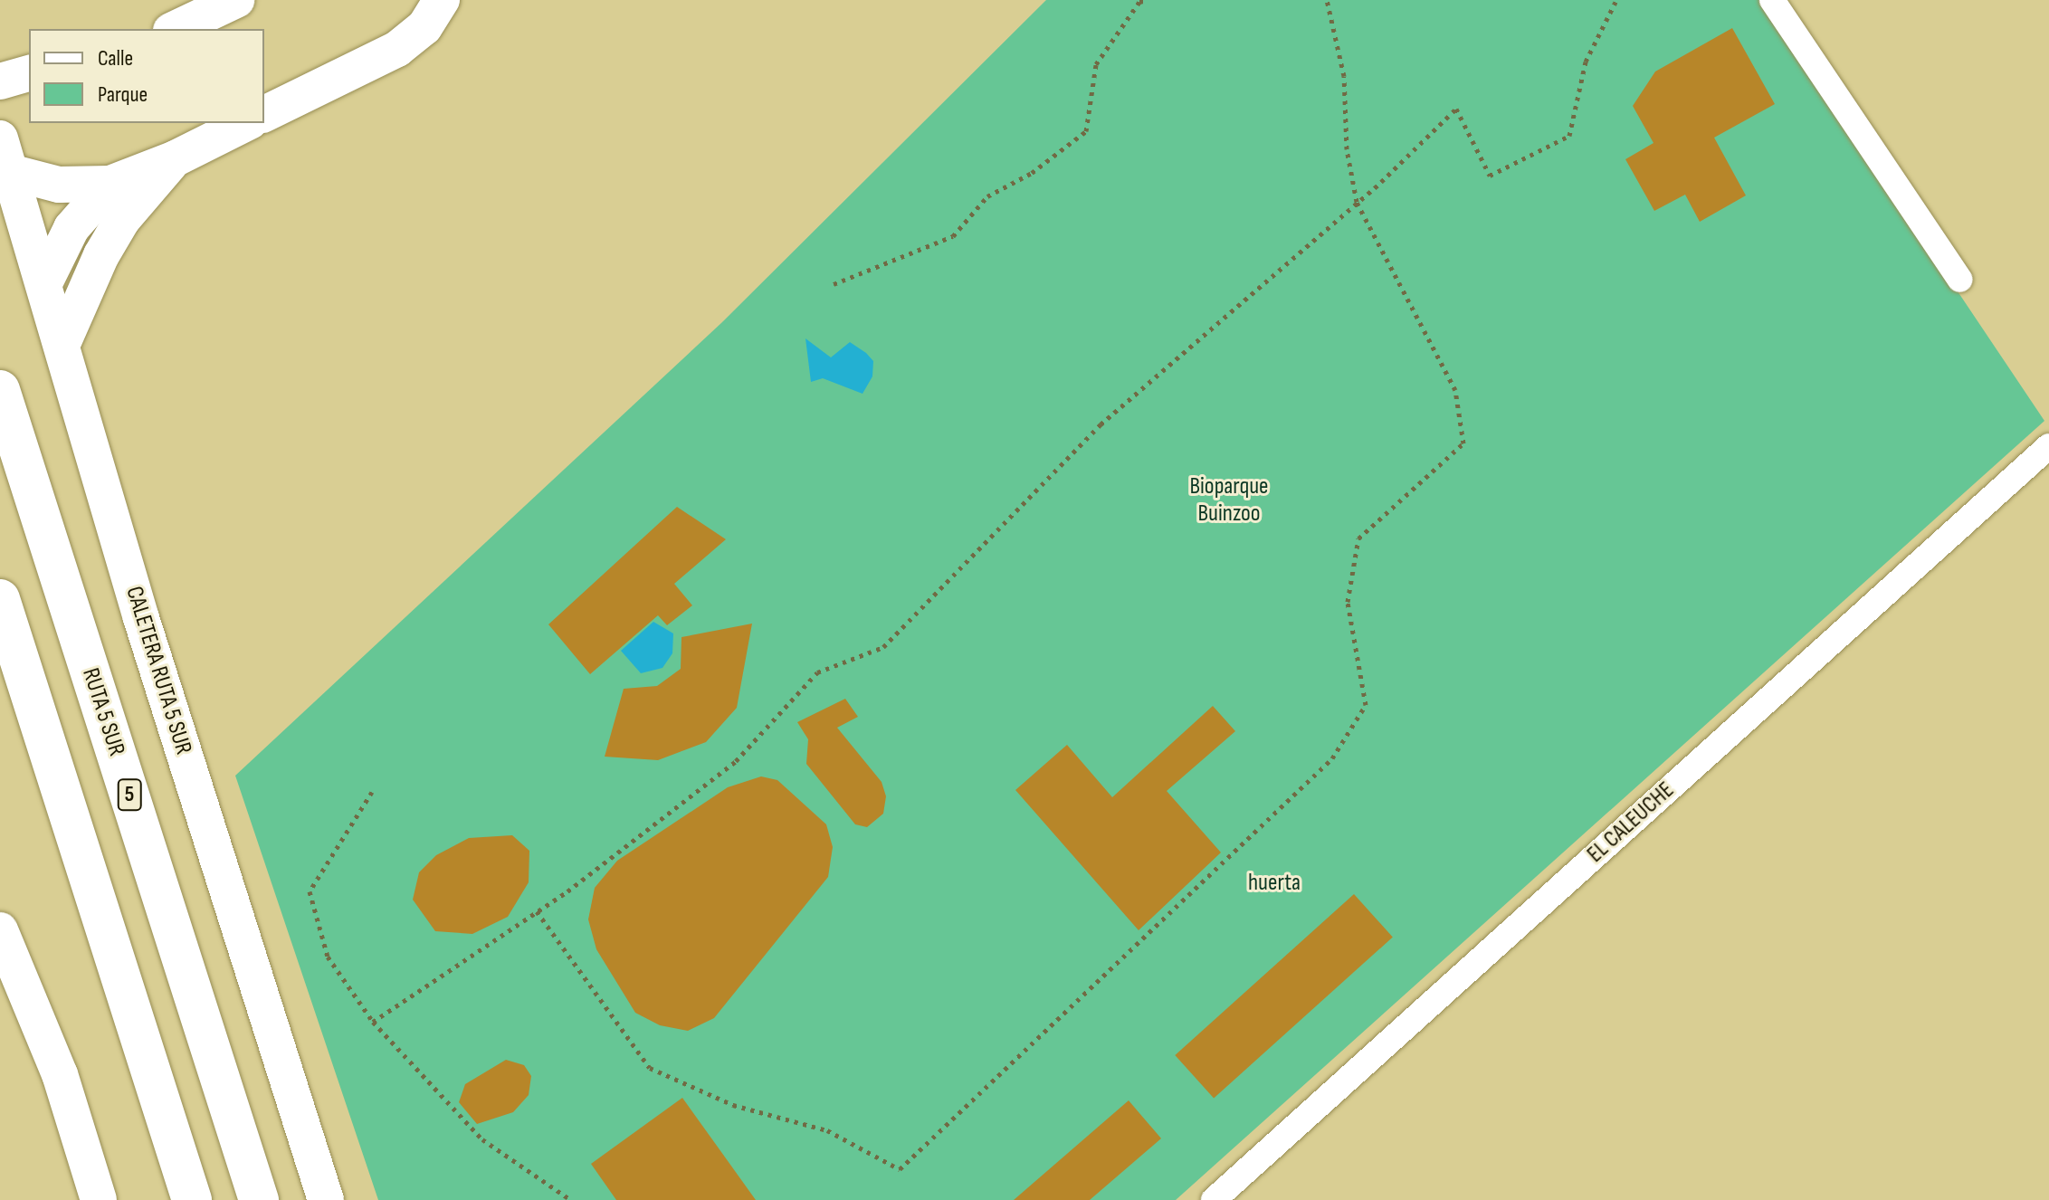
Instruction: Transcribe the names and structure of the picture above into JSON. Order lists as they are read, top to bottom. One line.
{"streets":{"highway":["RUTA 5 SUR","5"],"main road":["CALETERA RUTA 5 SUR"],"street":["EL CALEUCHE"]},"parks":["Bioparque Buinzoo","huerta"],"legend":["Calle","Parque"]}
